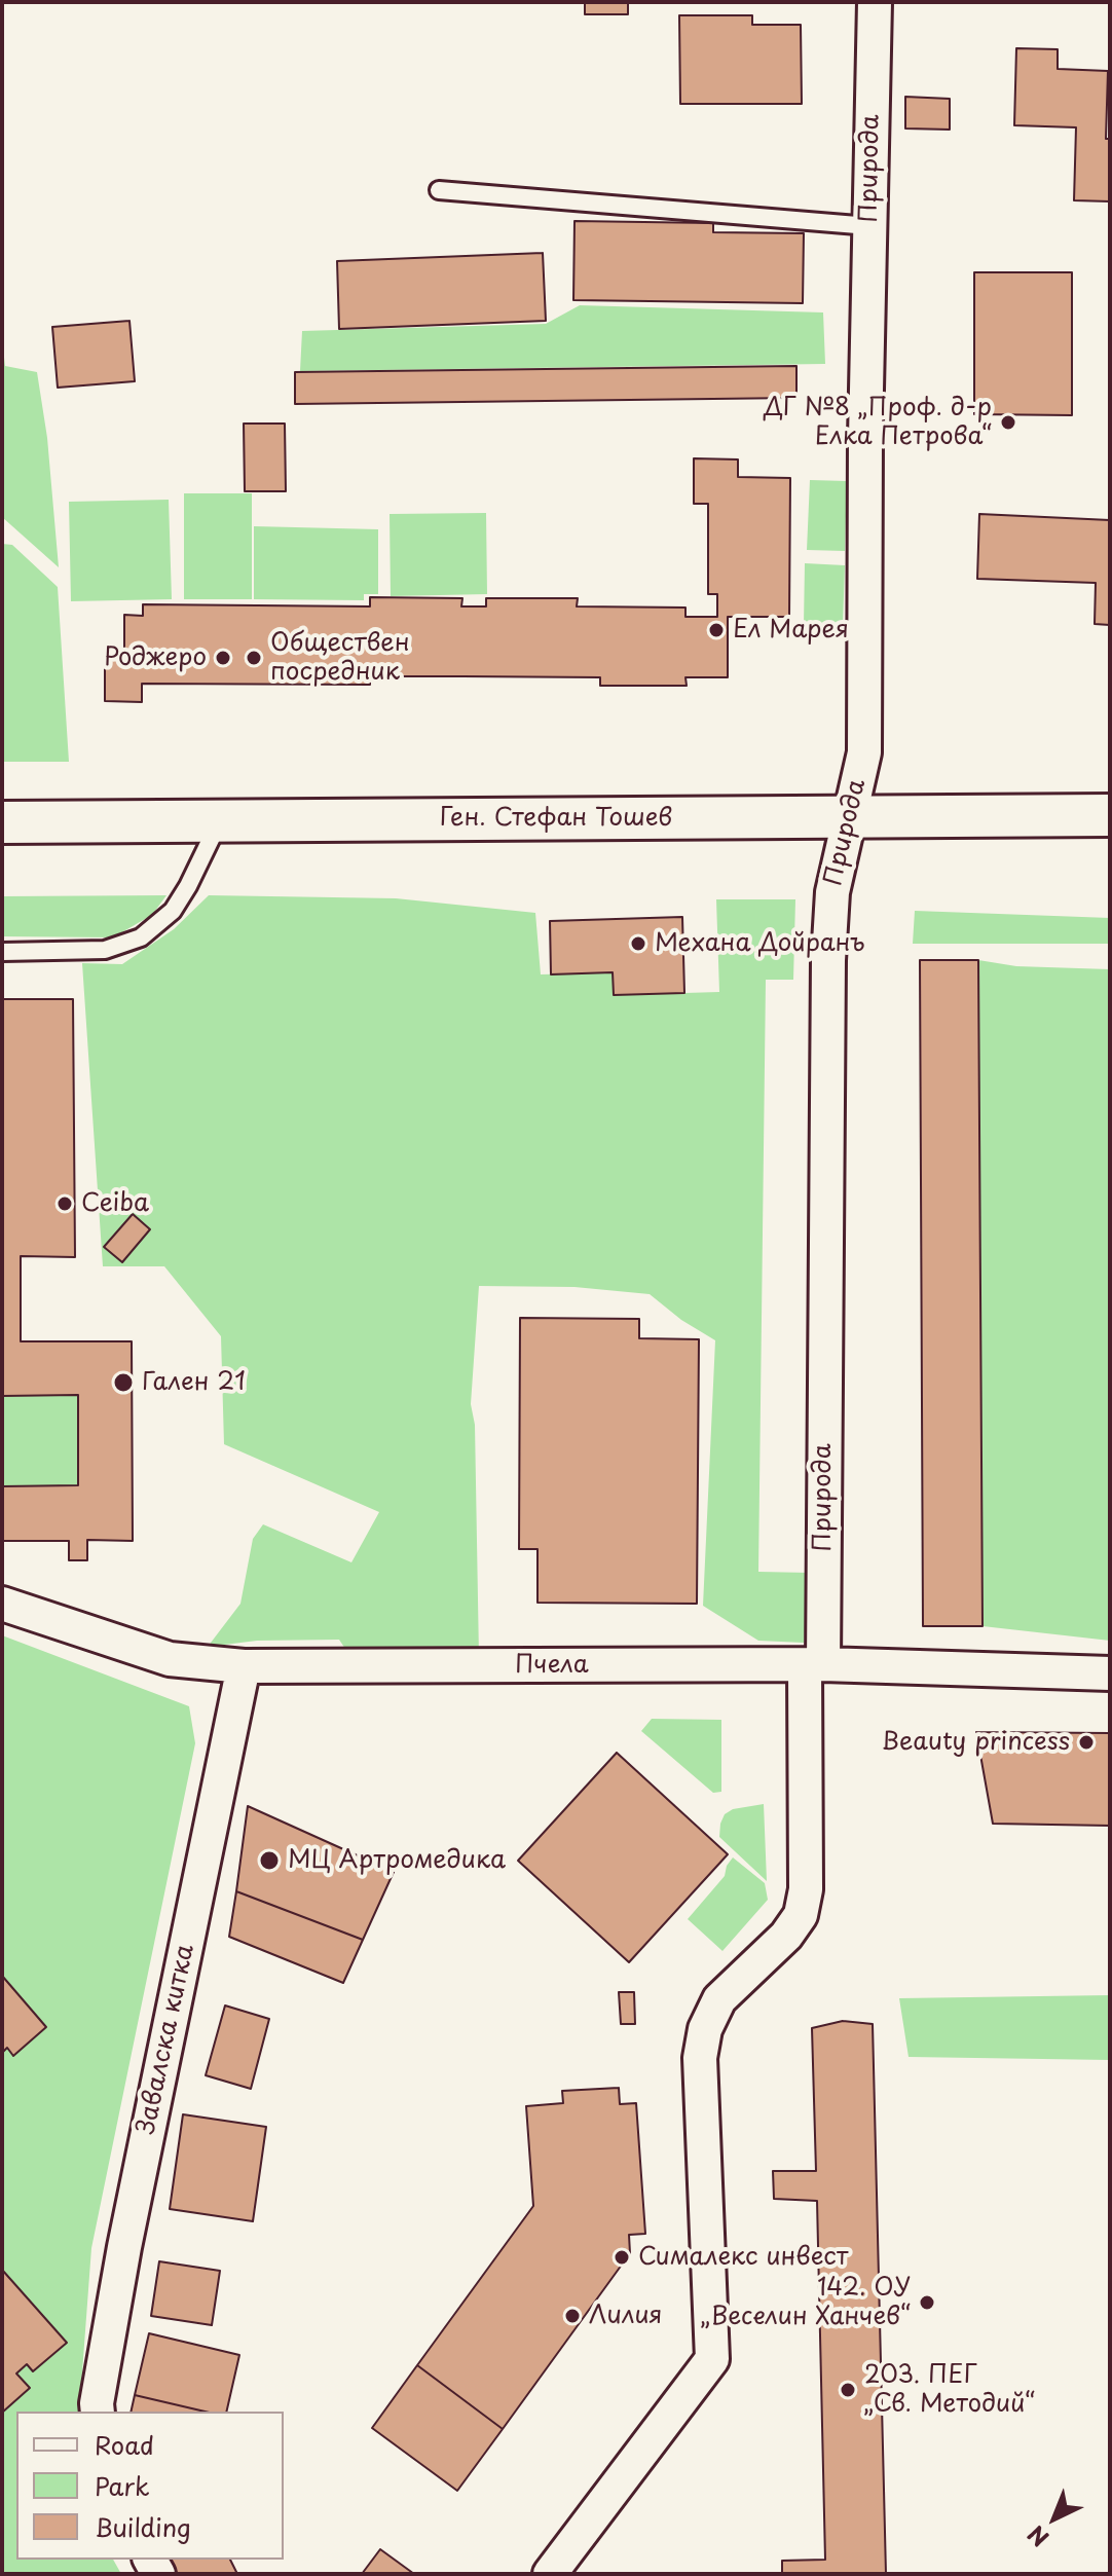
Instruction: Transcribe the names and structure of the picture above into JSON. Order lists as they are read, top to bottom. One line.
{"streets":{"street":["Природа","Ген. Стефан Тошев","Пчела","Завалска китка"]},"crossings":[["Природа","Ген. Стефан Тошев"],["Природа","Пчела"],["Пчела","Завалска китка"]],"places":["ДГ №8 „Проф. д-р Елка Петрова“","Ел Марея","Роджеро","Обществен посредник","Механа Дойранъ","Ceiba","Гален 21","Beauty princess","МЦ Артромедика","Сималекс инвест","142. ОУ „Веселин Ханчев“","Лилия","203. ПЕГ „Св. Методий“"],"legend":["Road","Park","Building"],"north":"bottom left"}
